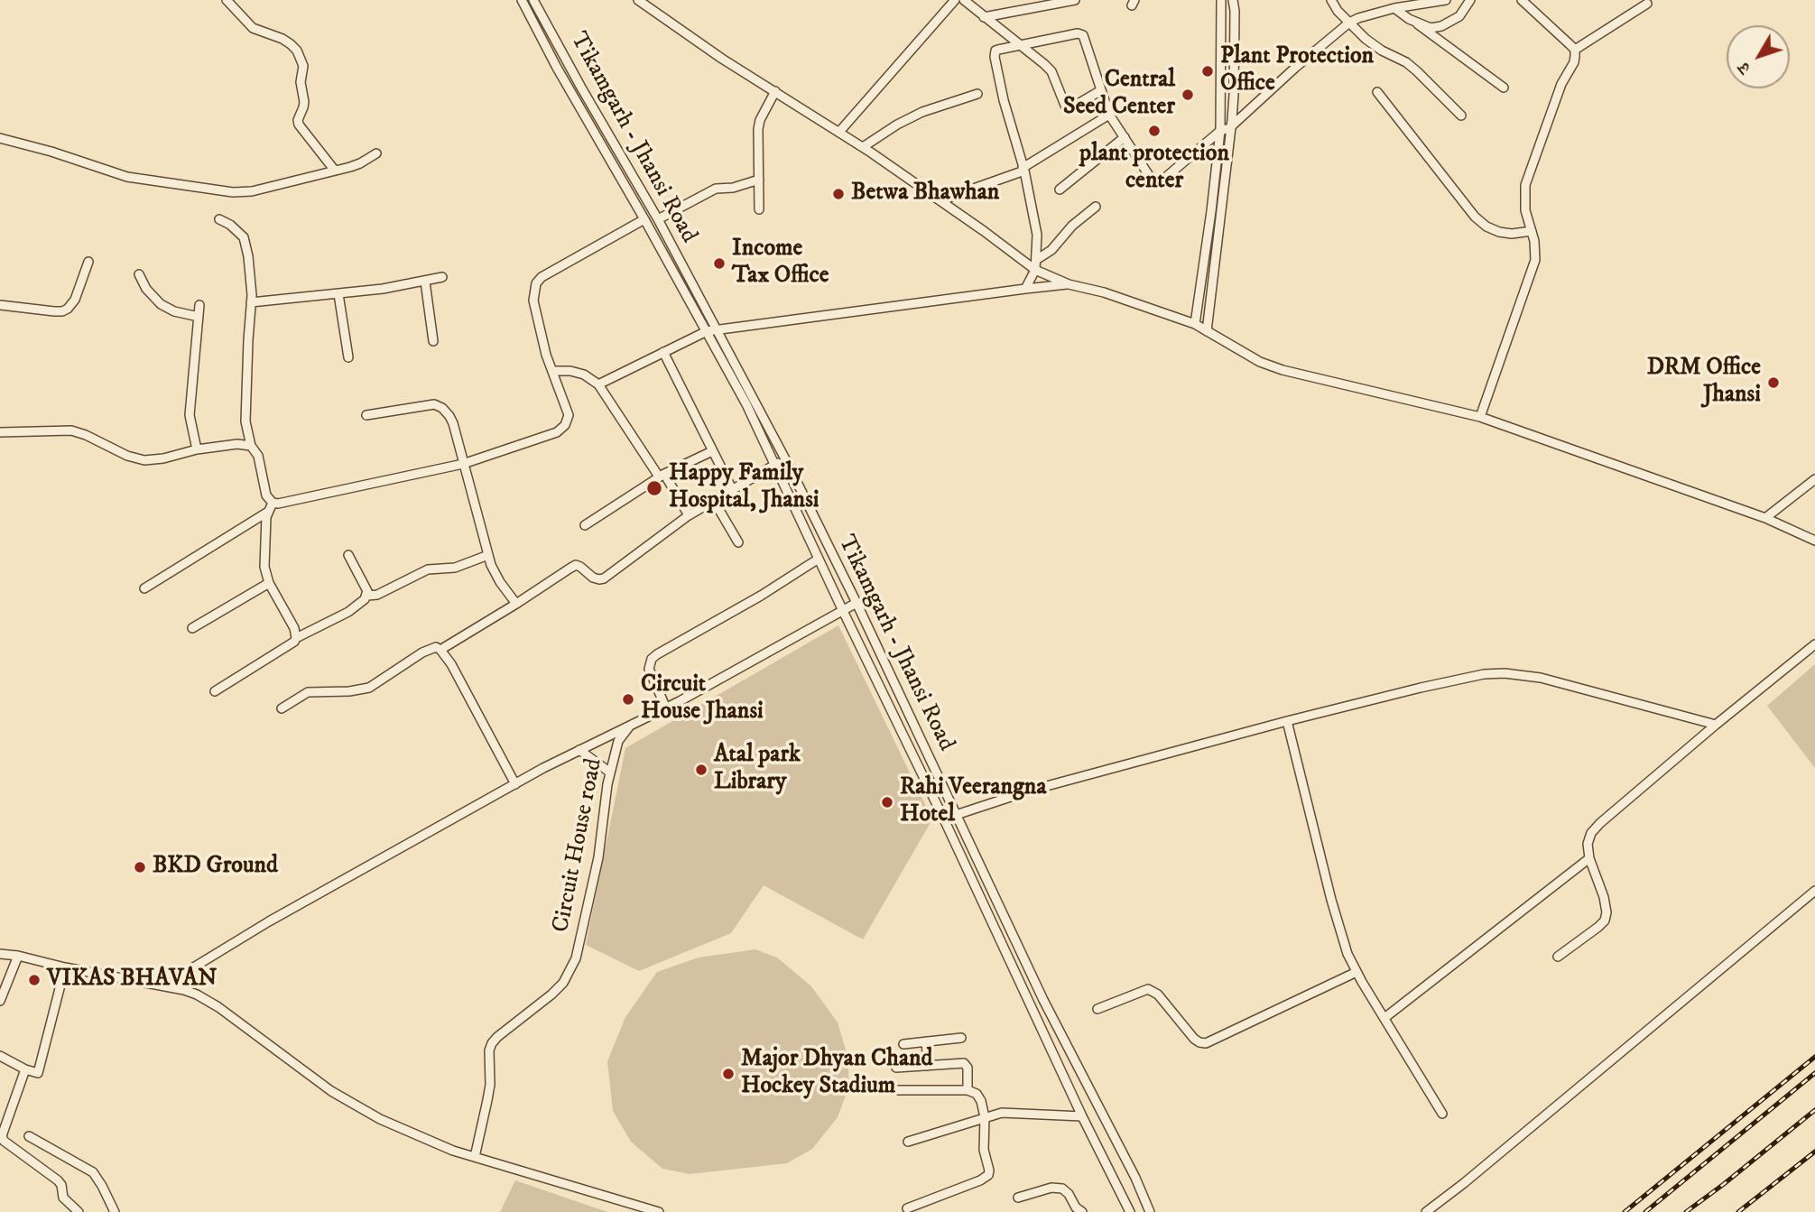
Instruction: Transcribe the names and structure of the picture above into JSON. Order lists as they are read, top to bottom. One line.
{"streets":{"street":["Tikamgarh - Jhansi Road","Circuit House road"]},"places":["Plant Protection Office","Central Seed Center","plant protection center","Betwa Bhawhan","Income Tax Office","DRM Office Jhansi","Happy Family Hospital, Jhansi","Circuit House Jhansi","Atal park Library","Rahi Veerangna Hotel","BKD Ground","VIKAS BHAVAN","Major Dhyan Chand Hockey Stadium"],"north":"bottom left"}
